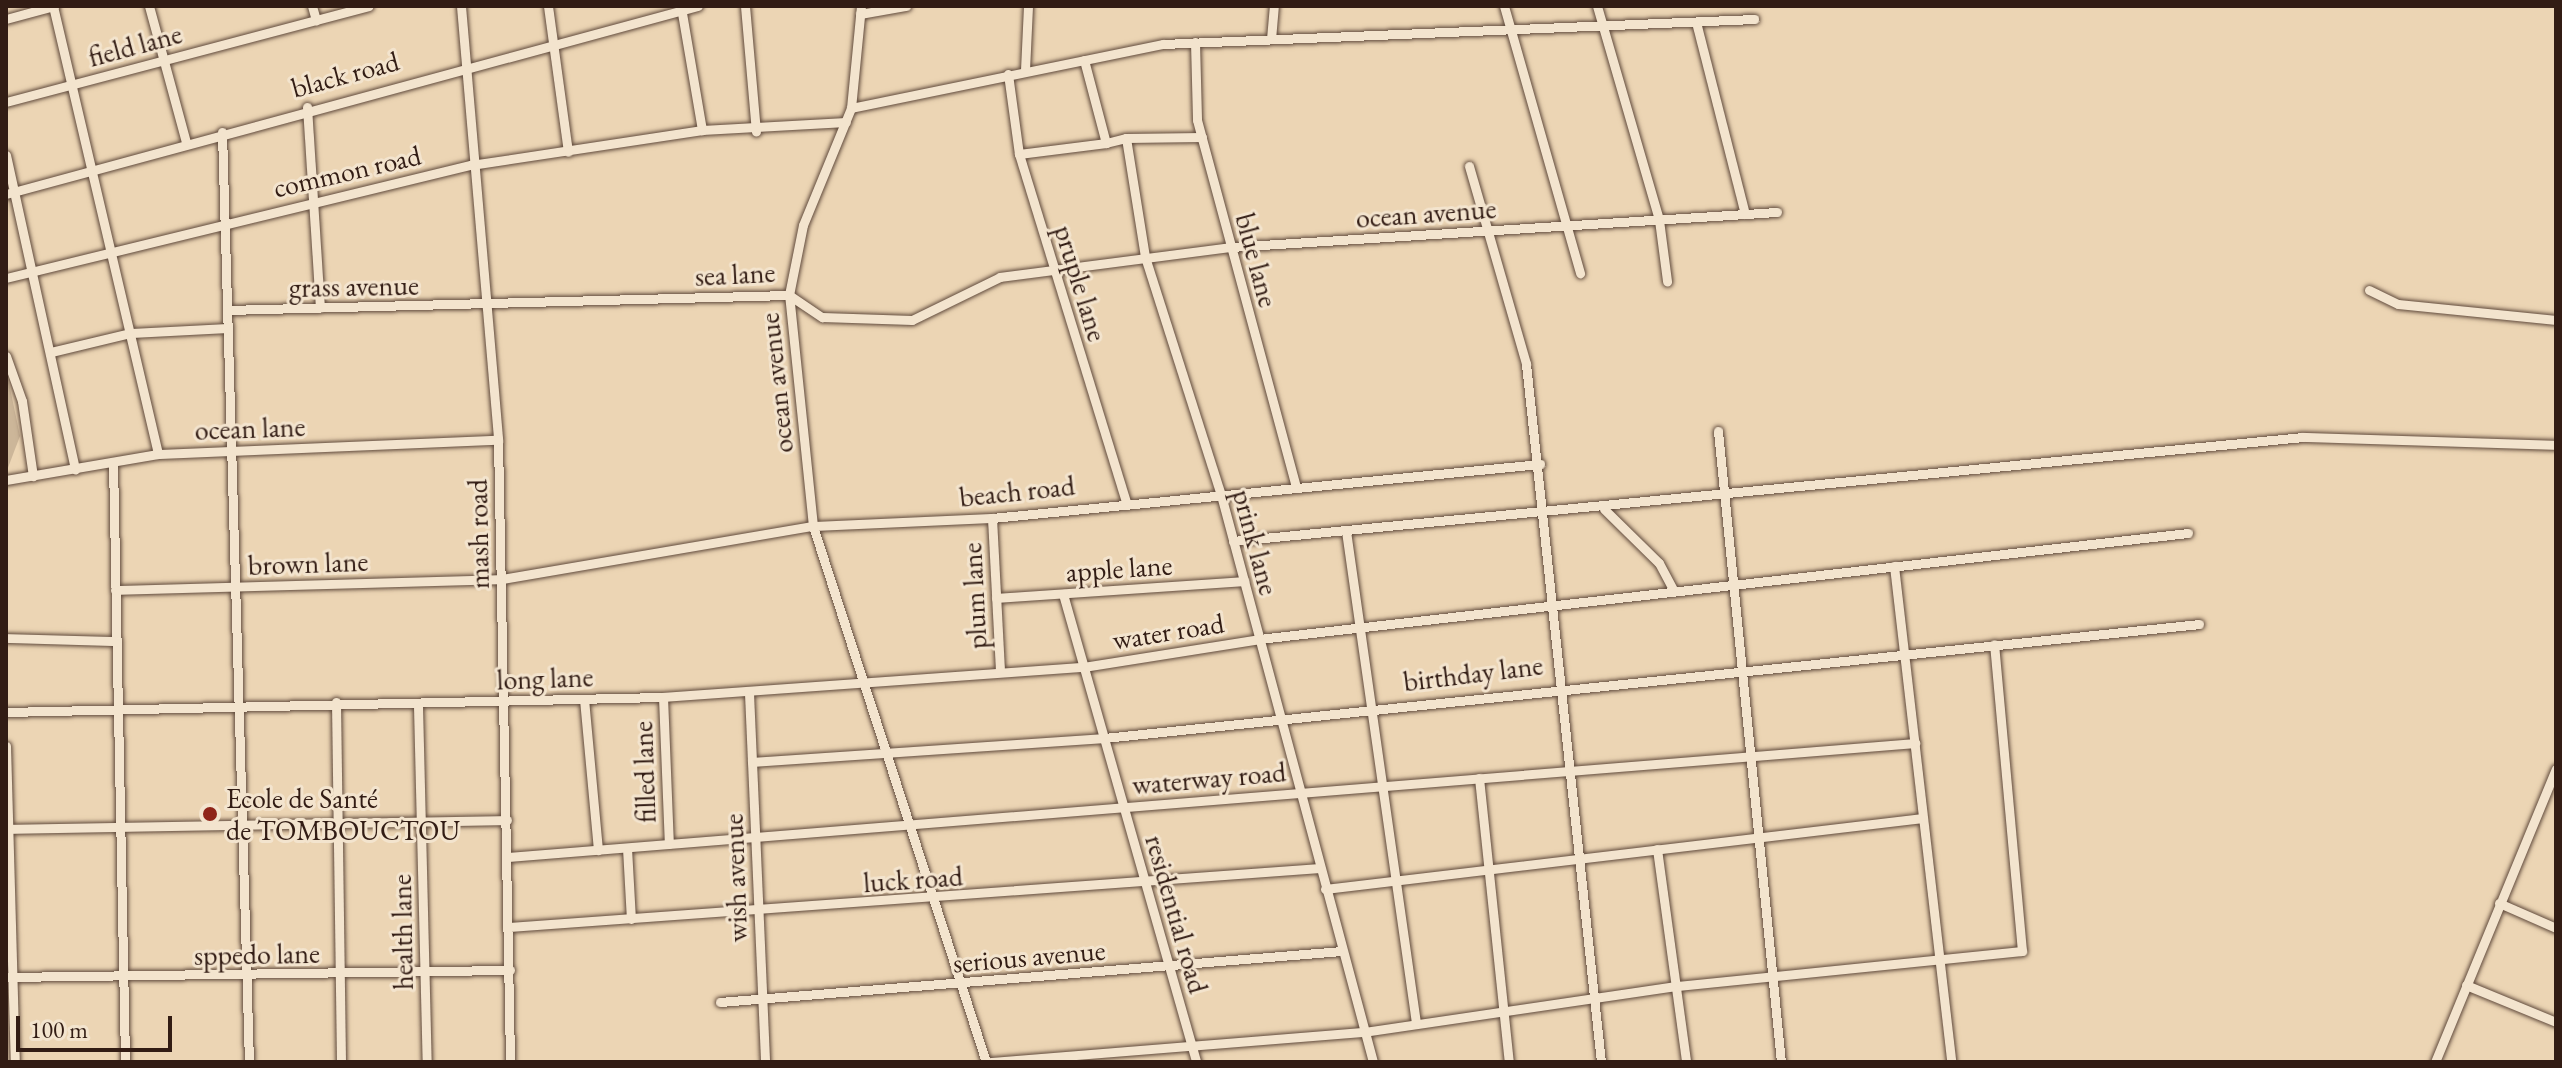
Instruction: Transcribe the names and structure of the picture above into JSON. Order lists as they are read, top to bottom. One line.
{"streets":{"street":["field lane","black road","common road","ocean avenue","blue lane","sea lane","pruple lane","grass avenue","ocean lane","beach road","mash road","prink lane","brown lane","apple lane","plum lane","water road","birthday lane","long lane","filled lane","waterway road","wish avenue","luck road","residential road","health lane","sppedo lane","serious avenue"]},"crossings":[["black road","mash road"],["common road","sea lane"],["common road","mash road"],["ocean avenue","blue lane"],["ocean avenue","sea lane"],["ocean avenue","pruple lane"],["ocean avenue","beach road"],["ocean avenue","prink lane"],["ocean avenue","birthday lane"],["ocean avenue","long lane"],["ocean avenue","waterway road"],["ocean avenue","luck road"],["ocean avenue","serious avenue"],["blue lane","beach road"],["sea lane","grass avenue"],["sea lane","mash road"],["pruple lane","beach road"],["grass avenue","mash road"],["ocean lane","mash road"],["beach road","mash road"],["beach road","prink lane"],["beach road","brown lane"],["beach road","plum lane"],["mash road","brown lane"],["mash road","long lane"],["mash road","waterway road"],["mash road","luck road"],["mash road","sppedo lane"],["prink lane","apple lane"],["prink lane","water road"],["prink lane","birthday lane"],["prink lane","waterway road"],["prink lane","luck road"],["prink lane","serious avenue"],["apple lane","plum lane"],["apple lane","residential road"],["plum lane","long lane"],["water road","long lane"],["water road","residential road"],["birthday lane","wish avenue"],["birthday lane","residential road"],["long lane","filled lane"],["long lane","wish avenue"],["long lane","residential road"],["long lane","health lane"],["filled lane","waterway road"],["waterway road","wish avenue"],["waterway road","residential road"],["wish avenue","luck road"],["wish avenue","serious avenue"],["luck road","residential road"],["residential road","serious avenue"],["health lane","sppedo lane"]],"places":["Ecole de Santé de TOMBOUCTOU"],"scale_bar":"100 m"}
